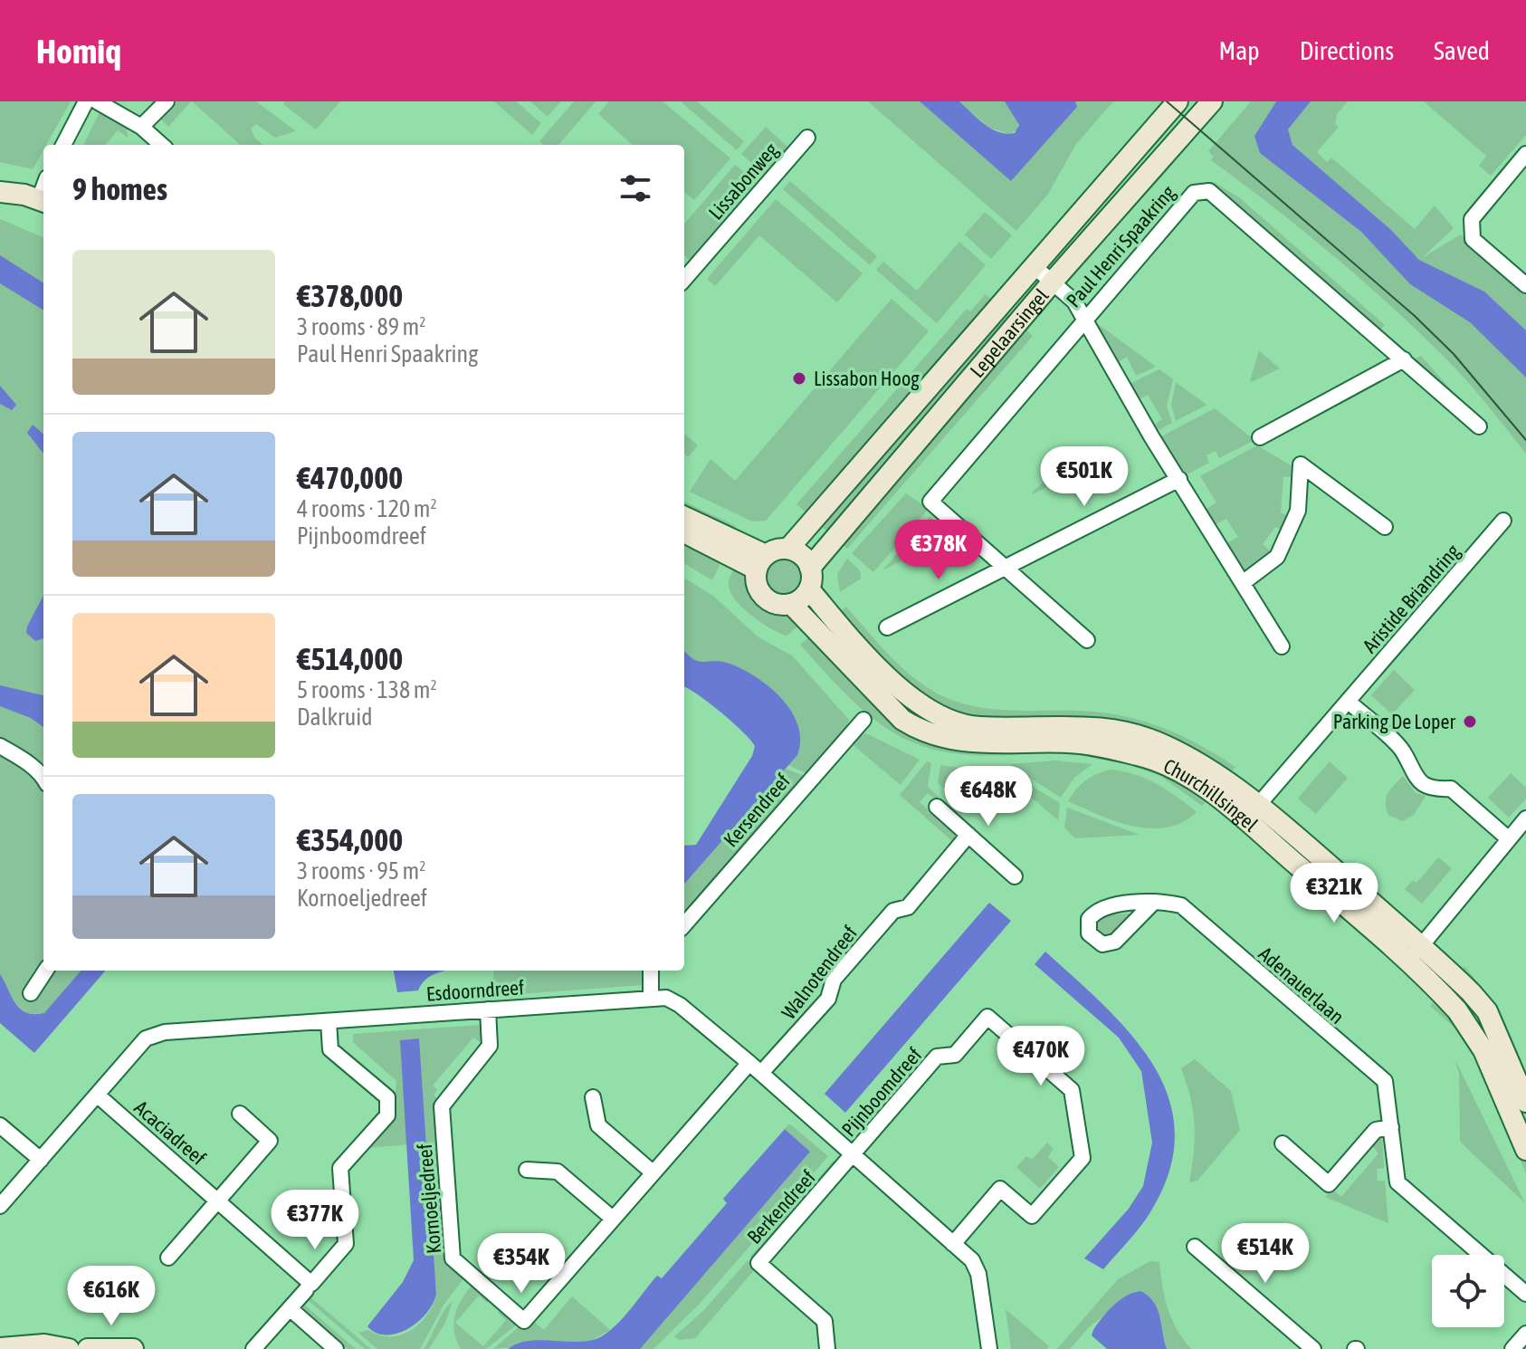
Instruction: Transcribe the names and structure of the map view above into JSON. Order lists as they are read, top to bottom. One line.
{"streets":{"street":["Lissabonweg","Paul Henri Spaakring","Lepelaarsingel","Aristide Briandring","Churchillsingel","Kersendreef","Walnotendreef","Adenauerlaan","Esdoorndreef","Pijnboomdreef","Acaciadreef","Kornoeljedreef","Berkendreef"]},"crossings":[["Lepelaarsingel","Churchillsingel"],["Aristide Briandring","Churchillsingel"],["Walnotendreef","Esdoorndreef"],["Walnotendreef","Kornoeljedreef"],["Esdoorndreef","Pijnboomdreef"],["Esdoorndreef","Acaciadreef"],["Esdoorndreef","Kornoeljedreef"],["Esdoorndreef","Berkendreef"],["Pijnboomdreef","Berkendreef"]],"places":["Lissabon Hoog","Parking De Loper"],"page":{"header":"Homiq","nav":["Map","Directions","Saved"],"heading":"9 homes","list":[{"name":"€378,000","note":"3 rooms · 89 m² · Paul Henri Spaakring"},{"name":"€470,000","note":"4 rooms · 120 m² · Pijnboomdreef"},{"name":"€514,000","note":"5 rooms · 138 m² · Dalkruid"},{"name":"€354,000","note":"3 rooms · 95 m² · Kornoeljedreef"}],"price":["€501K","€378K","€648K","€321K","€470K","€377K","€514K","€354K","€616K"]}}
